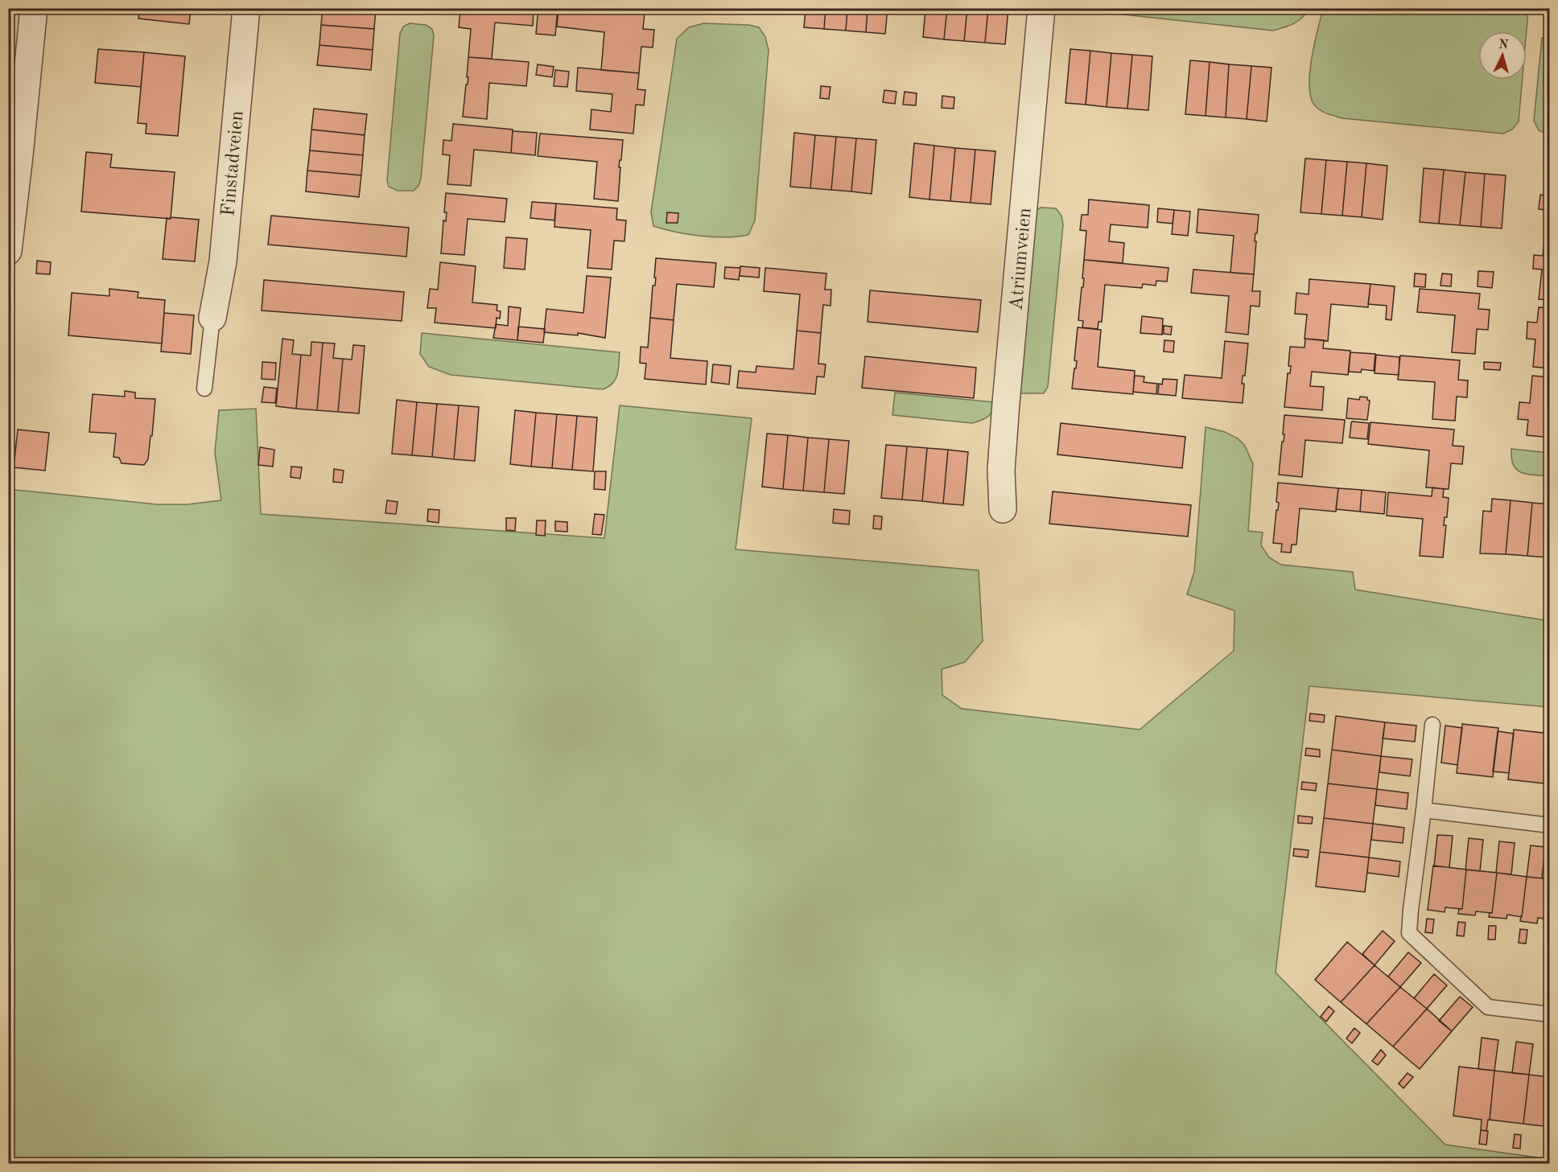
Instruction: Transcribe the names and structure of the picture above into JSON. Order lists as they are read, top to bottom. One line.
{"streets":{"street":["Finstadveien","Atriumveien"]},"north":"top"}
